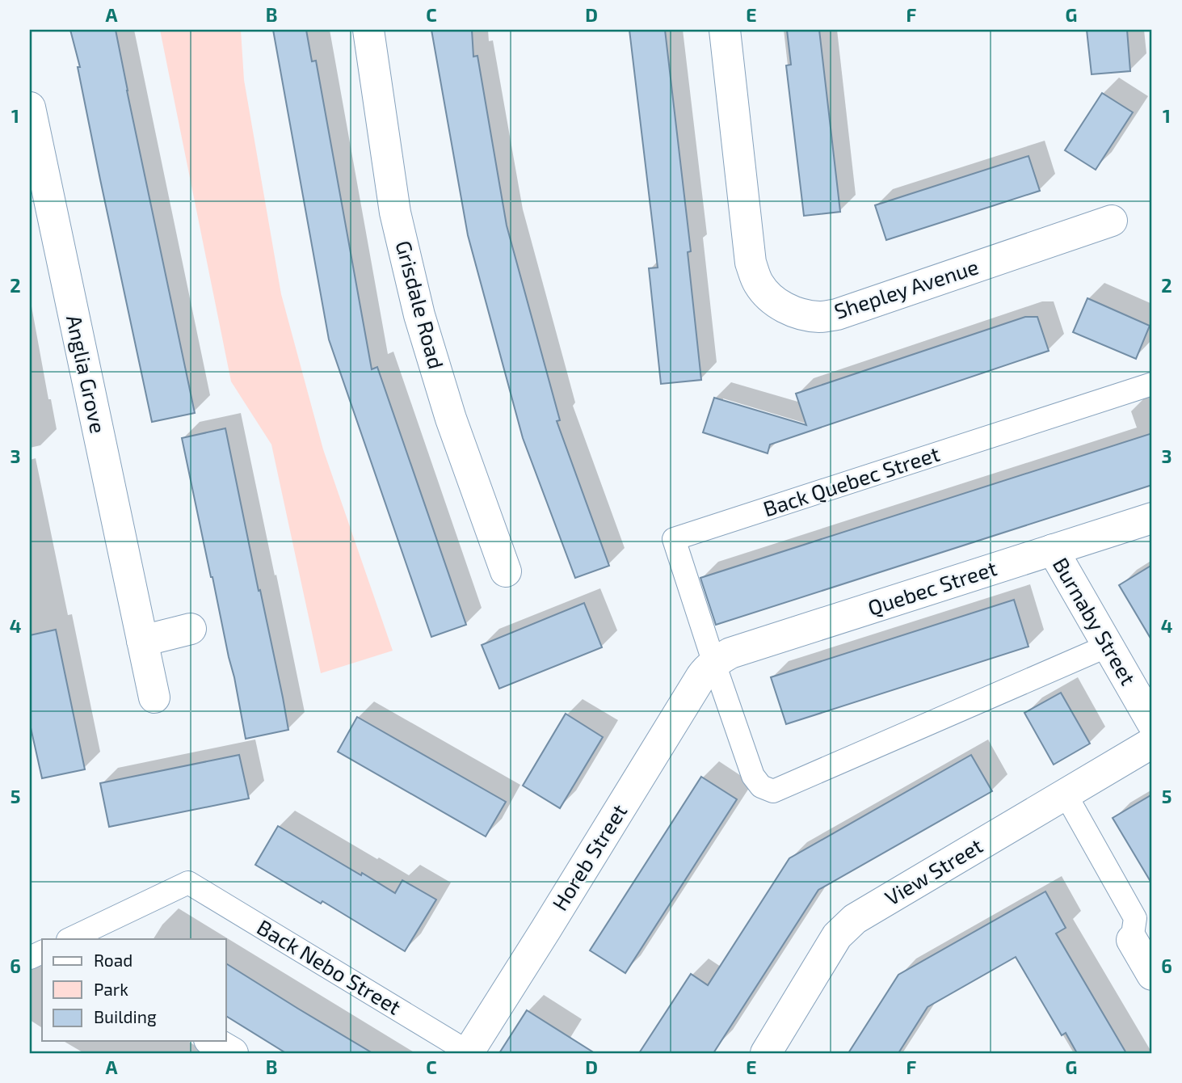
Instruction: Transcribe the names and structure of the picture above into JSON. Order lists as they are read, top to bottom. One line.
{"streets":{"street":["Shepley Avenue","Grisdale Road","Anglia Grove","Quebec Street","Burnaby Street","Horeb Street","View Street"],"lane":["Back Quebec Street","Back Nebo Street"]},"crossings":[["Back Quebec Street","Quebec Street"],["Back Quebec Street","Horeb Street"],["Quebec Street","Burnaby Street"],["Quebec Street","Horeb Street"],["Horeb Street","Back Nebo Street"]],"legend":["Road","Park","Building"],"grid":{"columns":["A","B","C","D","E","F","G"],"rows":["1","2","3","4","5","6"]}}
